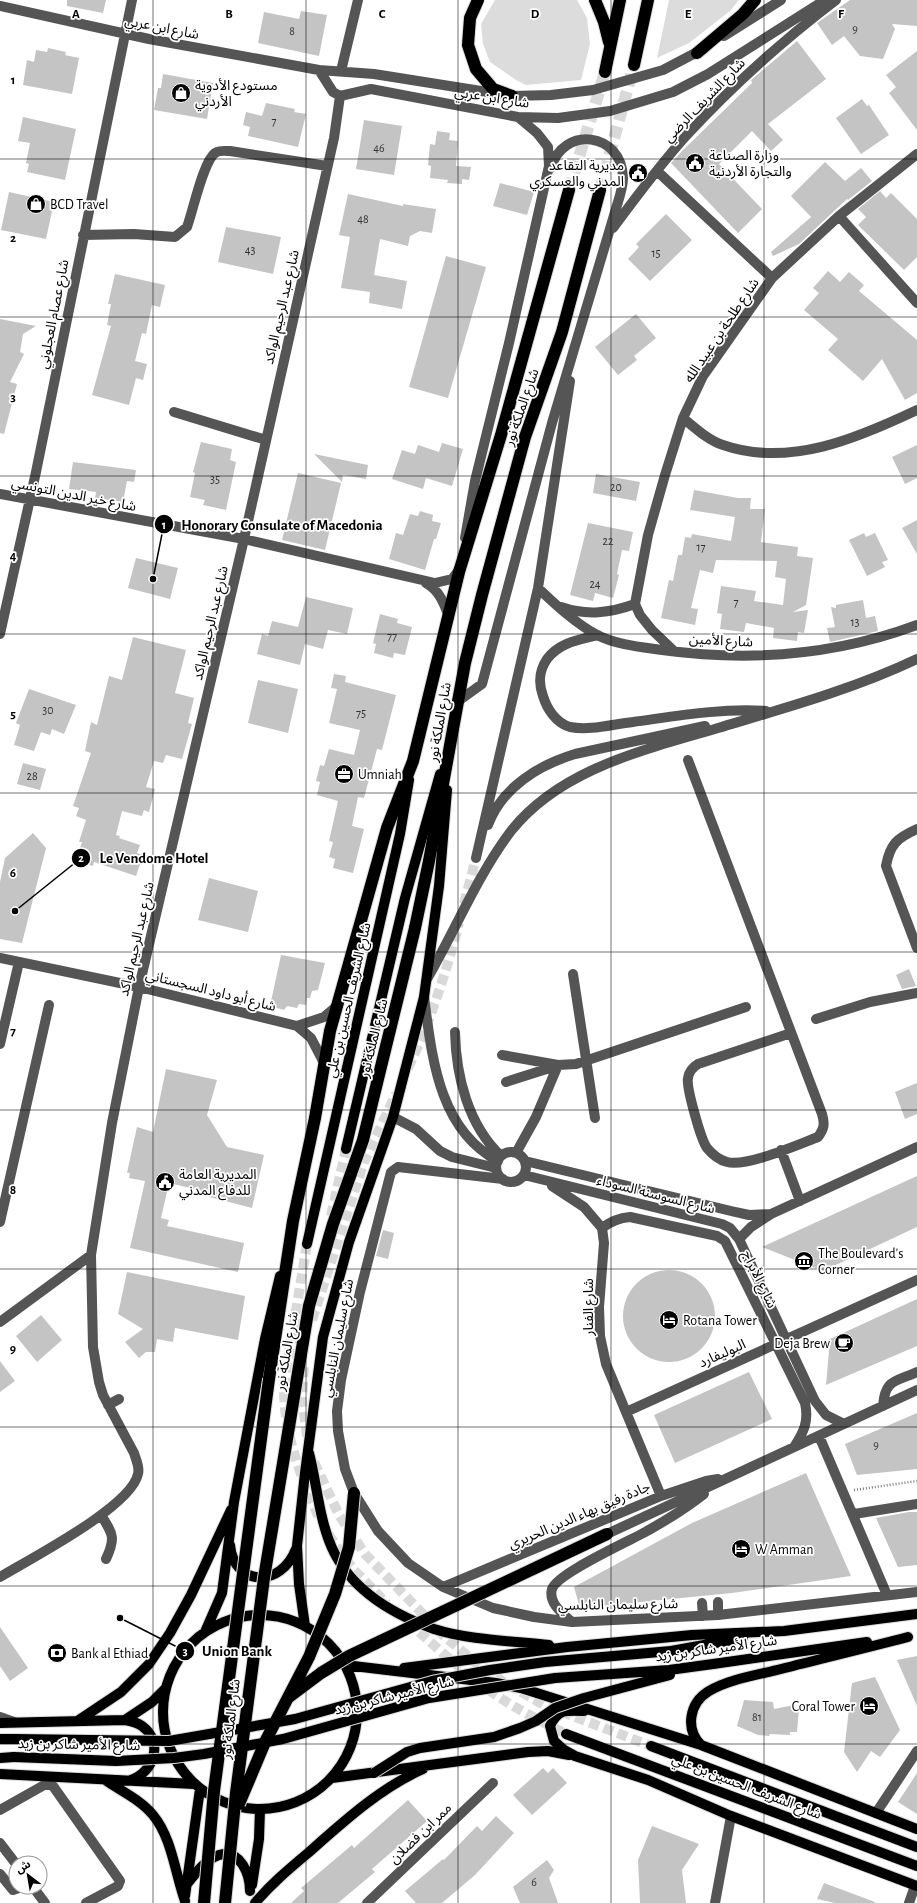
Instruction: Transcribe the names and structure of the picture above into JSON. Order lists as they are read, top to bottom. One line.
{"streets":{"highway":["شارع الملكة نور"],"main road":["شارع الشريف الحسين بن علي","شارع الأمير شاكر بن زيد"],"street":["شارع ابن عربي","شارع الشريف الرضي","شارع عبد الرحيم الواكد","شارع عصام العجلوني","شارع طلحة بن عبيد الله","شارع خير الدين التونسي","شارع الأمين","شارع أبو داود السجستاني","شارع السوسنة السوداء","شارع الأبراج","شارع الفنار","شارع سليمان النابلسي","البوليفارد","جادة رفيق بهاء الدين الحريري","ممر ابن فضلان"]},"crossings":[["شارع ابن عربي","شارع الشريف الرضي"],["شارع ابن عربي","شارع عبد الرحيم الواكد"],["شارع ابن عربي","شارع عصام العجلوني"],["شارع عبد الرحيم الواكد","شارع خير الدين التونسي"],["شارع عبد الرحيم الواكد","شارع أبو داود السجستاني"],["شارع عصام العجلوني","شارع خير الدين التونسي"],["شارع الملكة نور","شارع الشريف الحسين بن علي"],["شارع السوسنة السوداء","شارع الأبراج"],["شارع السوسنة السوداء","شارع سليمان النابلسي"],["شارع الأبراج","شارع الفنار"],["شارع الأبراج","البوليفارد"],["شارع الأبراج","جادة رفيق بهاء الدين الحريري"],["شارع الفنار","البوليفارد"],["شارع الفنار","جادة رفيق بهاء الدين الحريري"],["شارع سليمان النابلسي","جادة رفيق بهاء الدين الحريري"]],"places":{"shop":["مستودع الأدوية الأردني","BCD Travel"],"public building":["وزارة الصناعة والتجارة الأردنية","مديرية التقاعد المدني والعسكري","المديرية العامة للدفاع المدني"],"other":["Honorary Consulate of Macedonia","Le Vendome Hotel","Union Bank"],"office":["Umniah"],"museum":["The Boulevard's Corner"],"hotel":["Rotana Tower","W Amman","Coral Tower"],"cafe":["Deja Brew"],"bank":["Bank al Ethiad"]},"house_numbers":["9","8","7","46","48","43","15","35","20","22","17","24","7","13","77","30","75","28","9","81","6"],"north":"top left","grid":{"columns":["A","B","C","D","E","F"],"rows":["1","2","3","4","5","6","7","8","9"]}}
